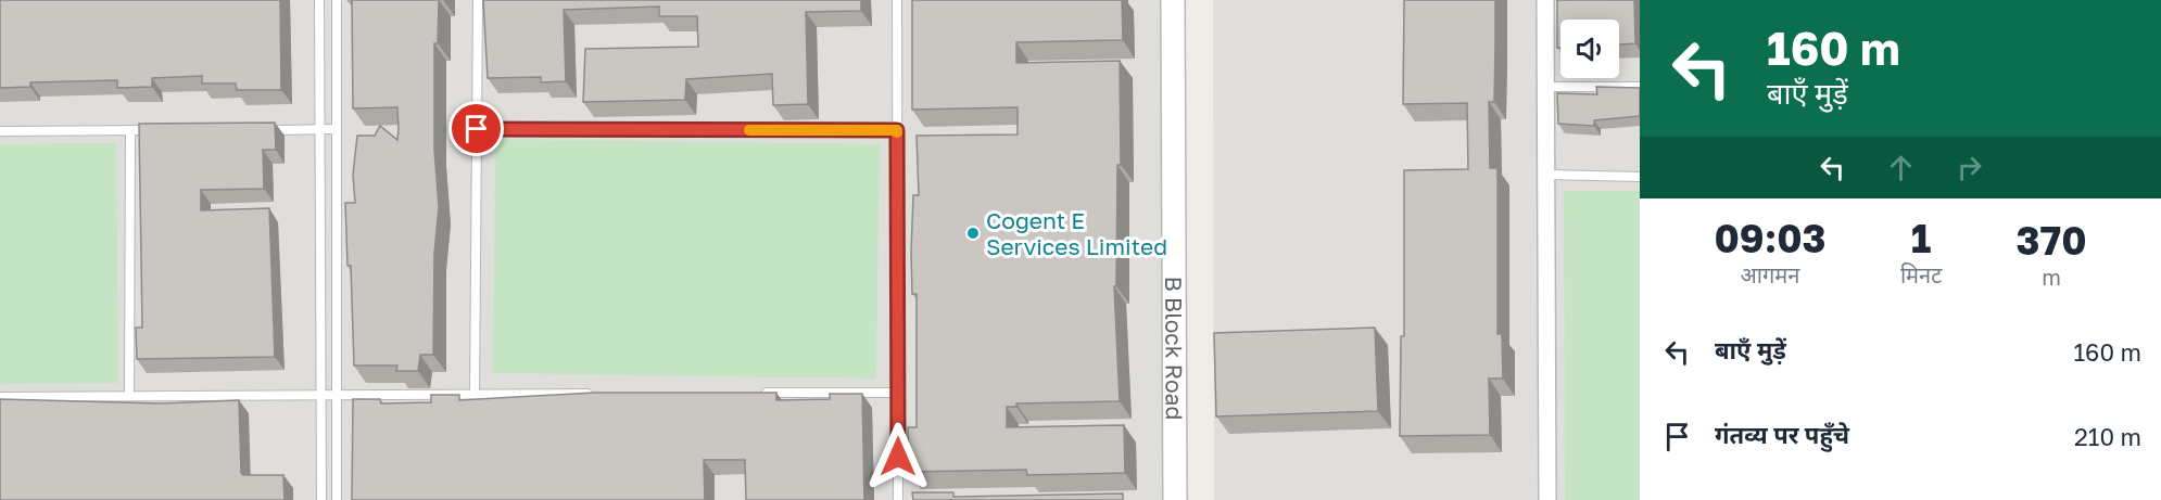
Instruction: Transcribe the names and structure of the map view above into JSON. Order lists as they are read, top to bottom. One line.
{"streets":{"street":["B Block Road"]},"places":["Cogent E Services Limited"],"page":{"turn":["160 m","बाएँ मुड़ें"],"eta":["09:03","आगमन","1","मिनट","370","m"],"list":[{"name":"बाएँ मुड़ें","value":"160 m"},{"name":"गंतव्य पर पहुँचे","value":"210 m"}]}}
